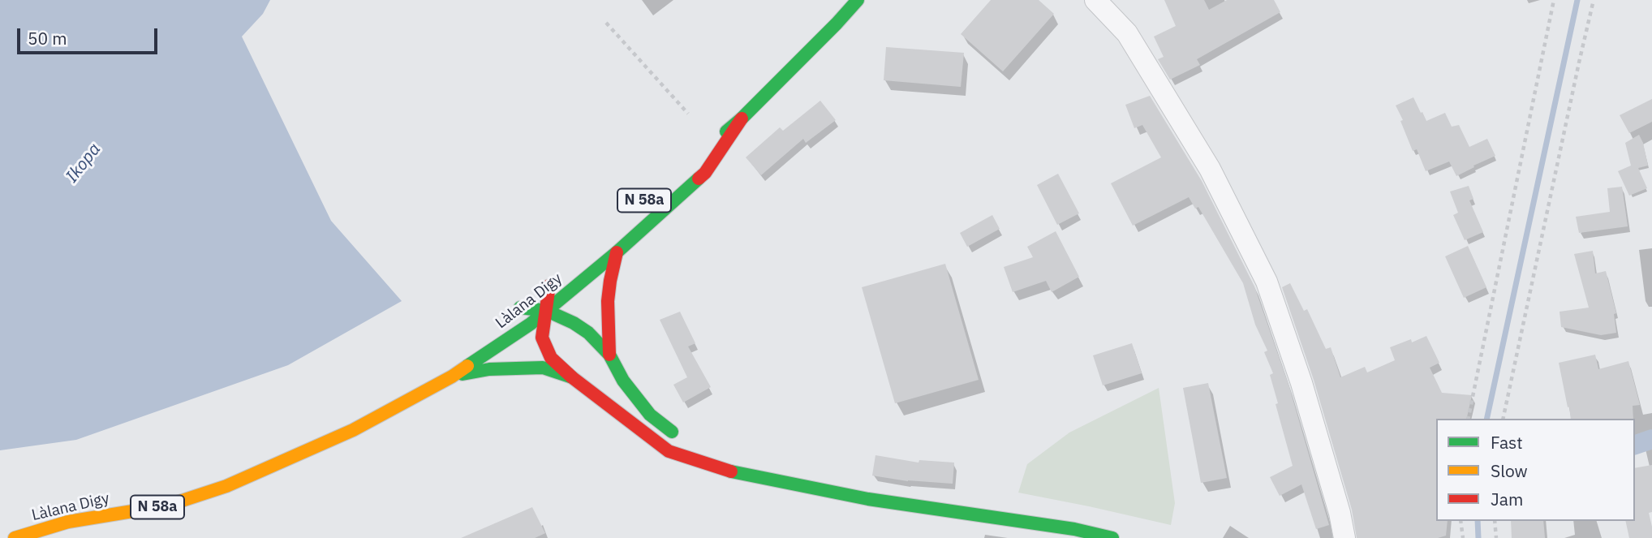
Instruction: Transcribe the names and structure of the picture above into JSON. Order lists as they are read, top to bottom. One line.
{"streets":{"main road":["N 58a","Làlana Digy"]},"water":["Ikopa"],"legend":["Fast","Slow","Jam"],"scale_bar":"50 m"}
